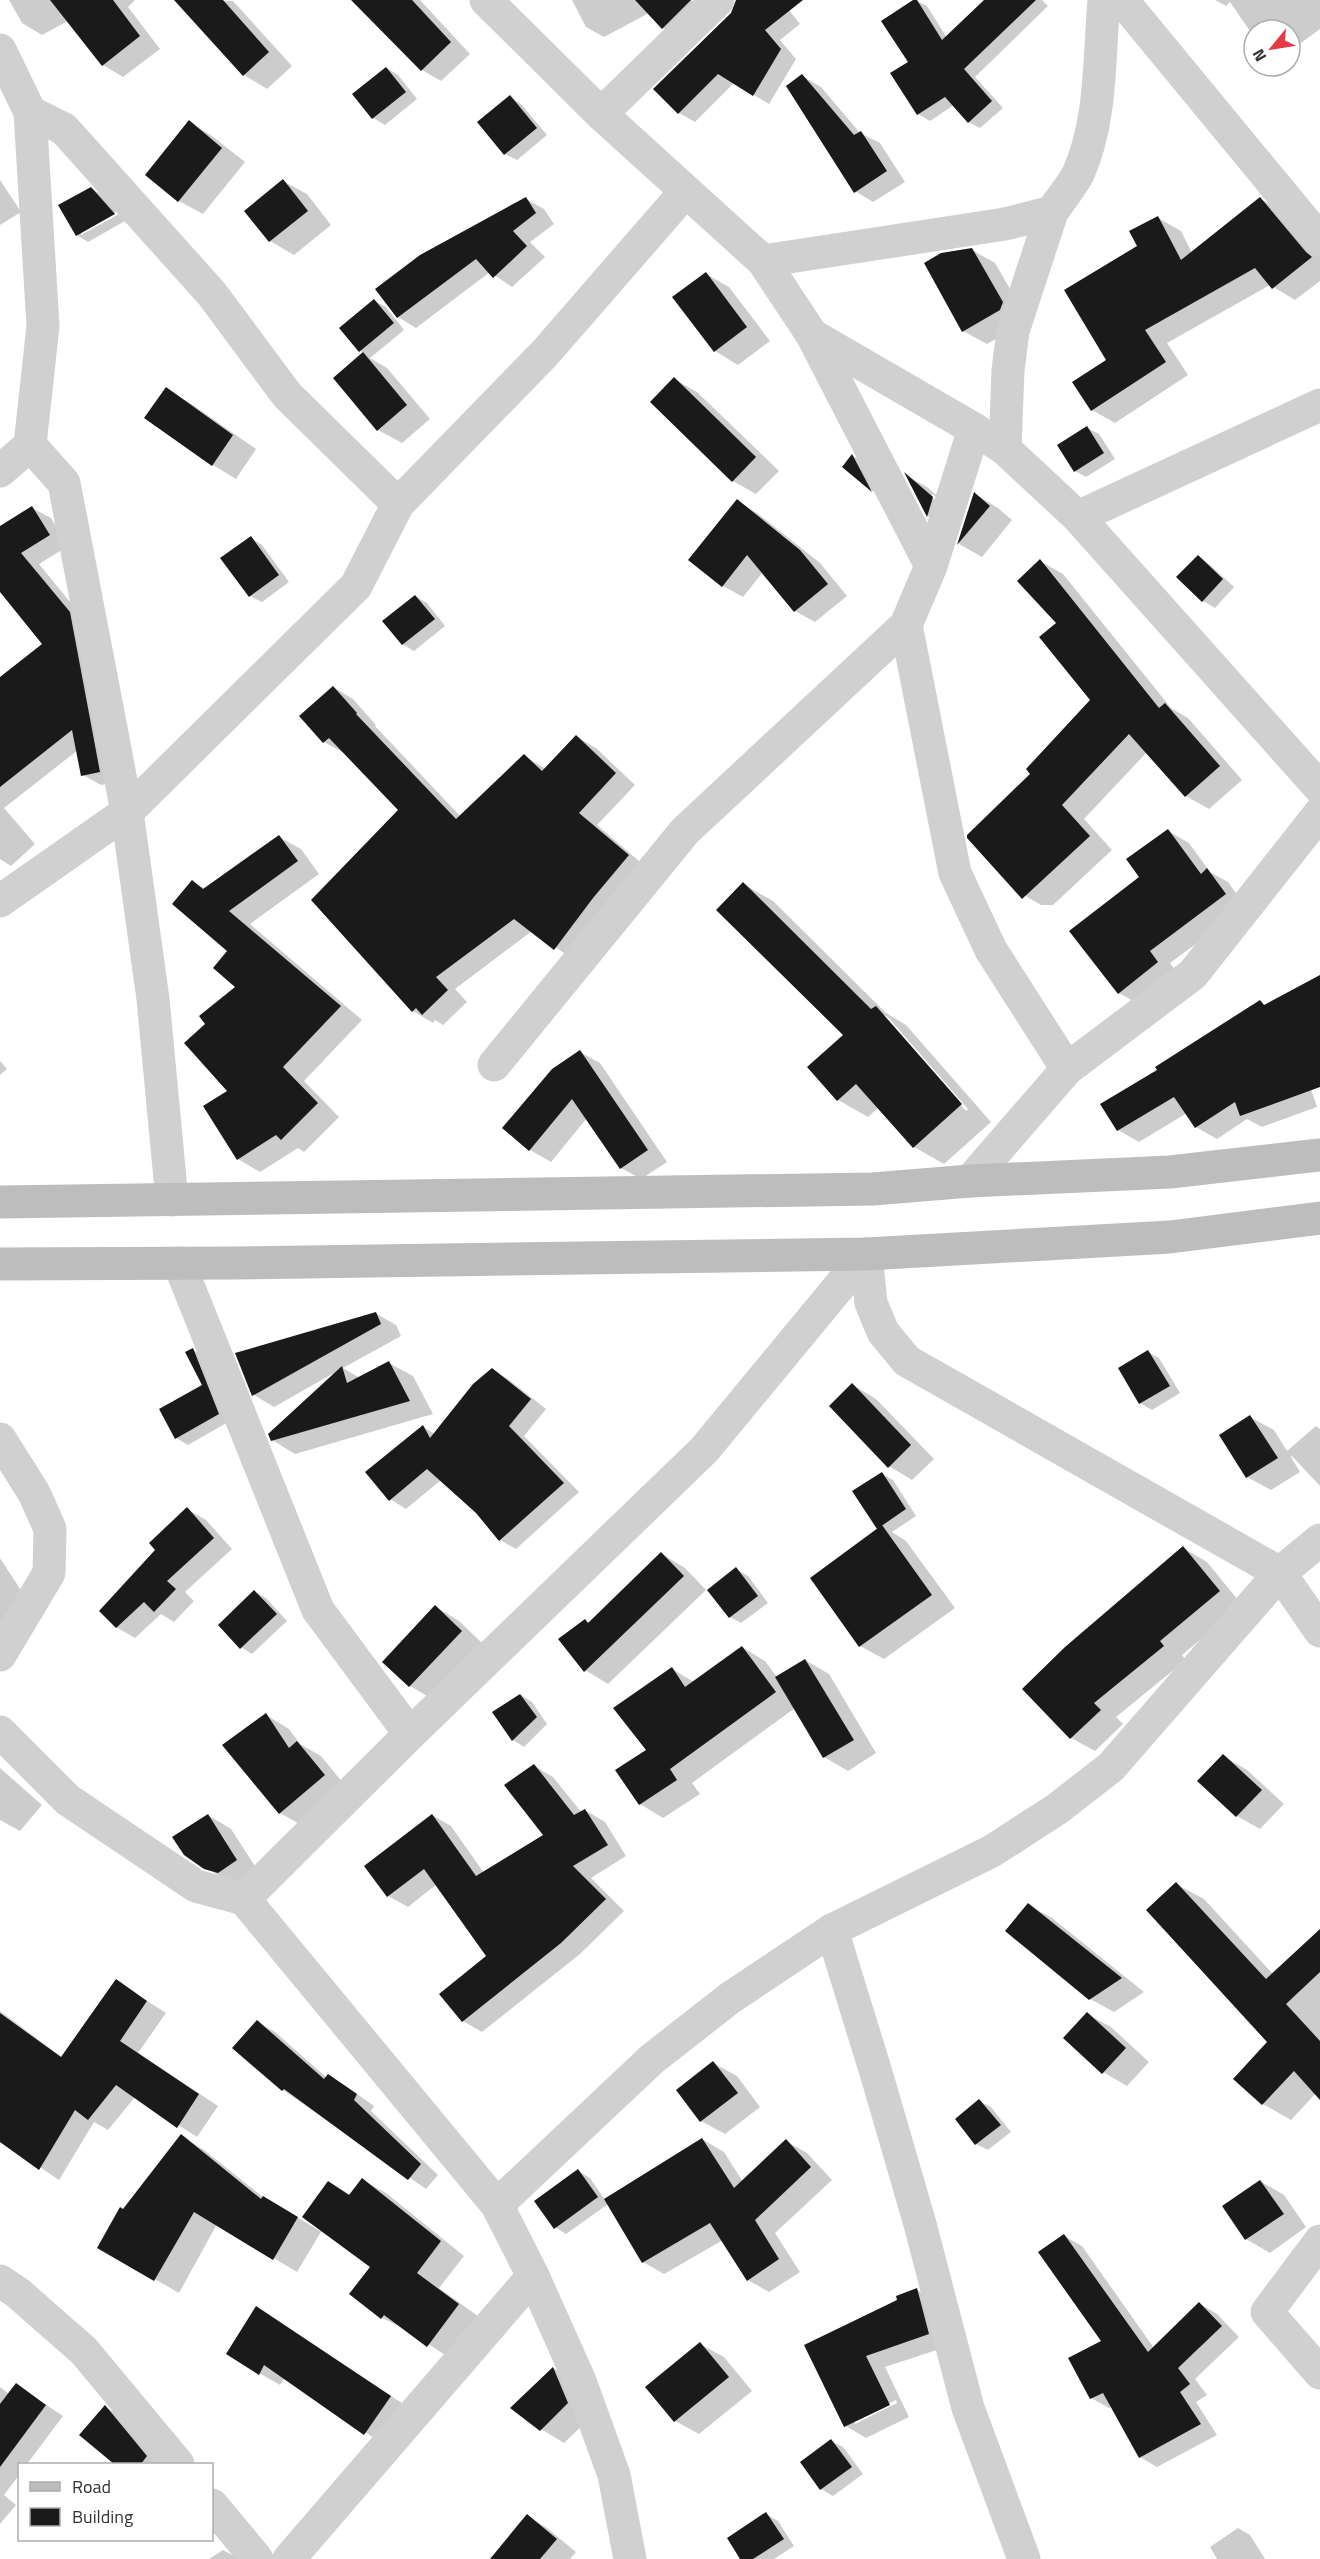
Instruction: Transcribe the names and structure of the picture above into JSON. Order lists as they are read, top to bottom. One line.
{"legend":["Road","Building"],"north":"bottom left"}
